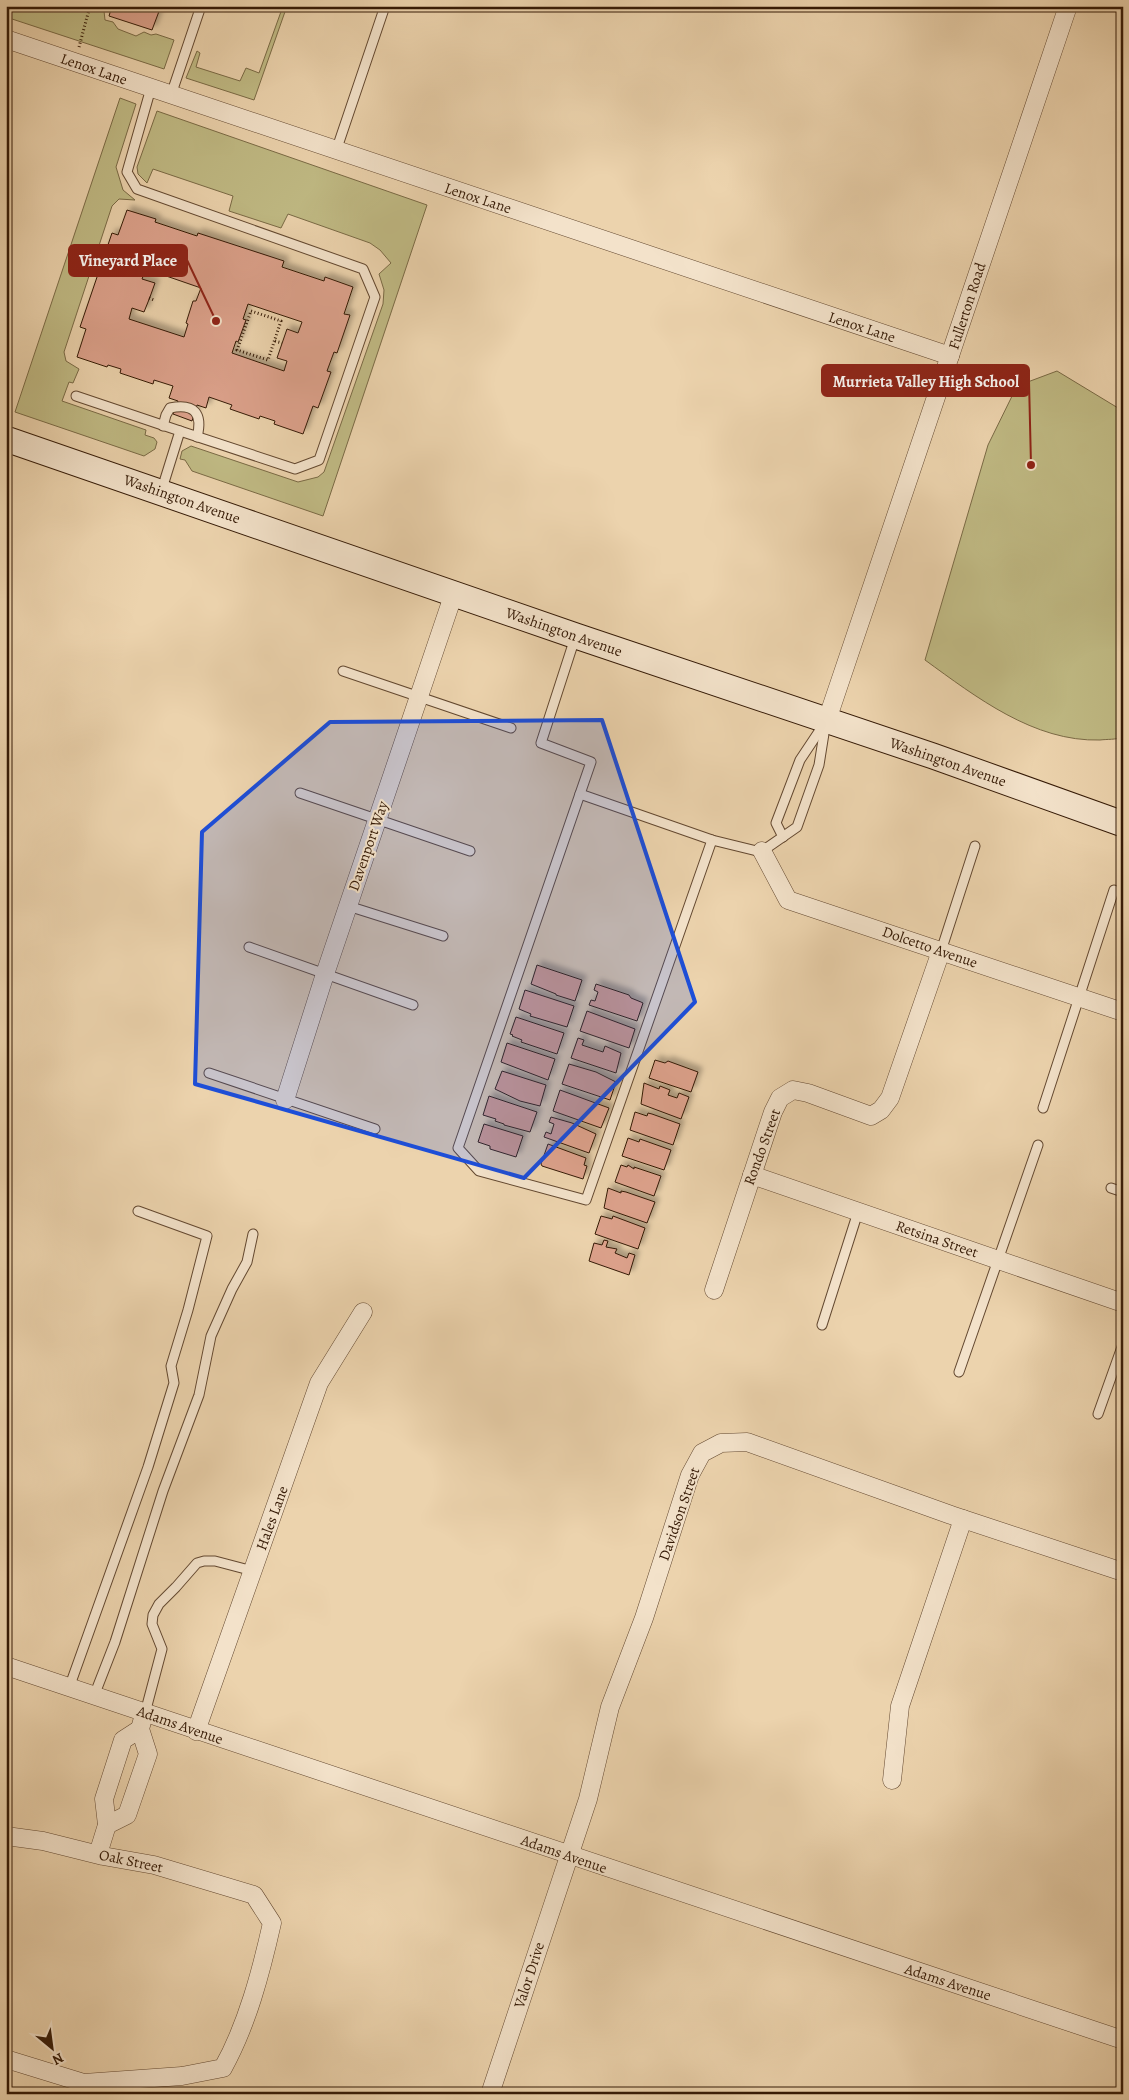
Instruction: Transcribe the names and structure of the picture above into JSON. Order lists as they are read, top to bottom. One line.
{"streets":{"main road":["Washington Avenue"],"street":["Lenox Lane","Fullerton Road","Davenport Way","Dolcetto Avenue","Rondo Street","Retsina Street","Davidson Street","Hales Lane","Adams Avenue","Oak Street","Valor Drive"]},"crossings":[["Lenox Lane","Fullerton Road"],["Fullerton Road","Washington Avenue"],["Washington Avenue","Davenport Way"],["Dolcetto Avenue","Rondo Street"],["Rondo Street","Retsina Street"],["Davidson Street","Adams Avenue"],["Davidson Street","Valor Drive"],["Hales Lane","Adams Avenue"],["Adams Avenue","Valor Drive"]],"places":["Vineyard Place","Murrieta Valley High School"],"north":"bottom right"}
